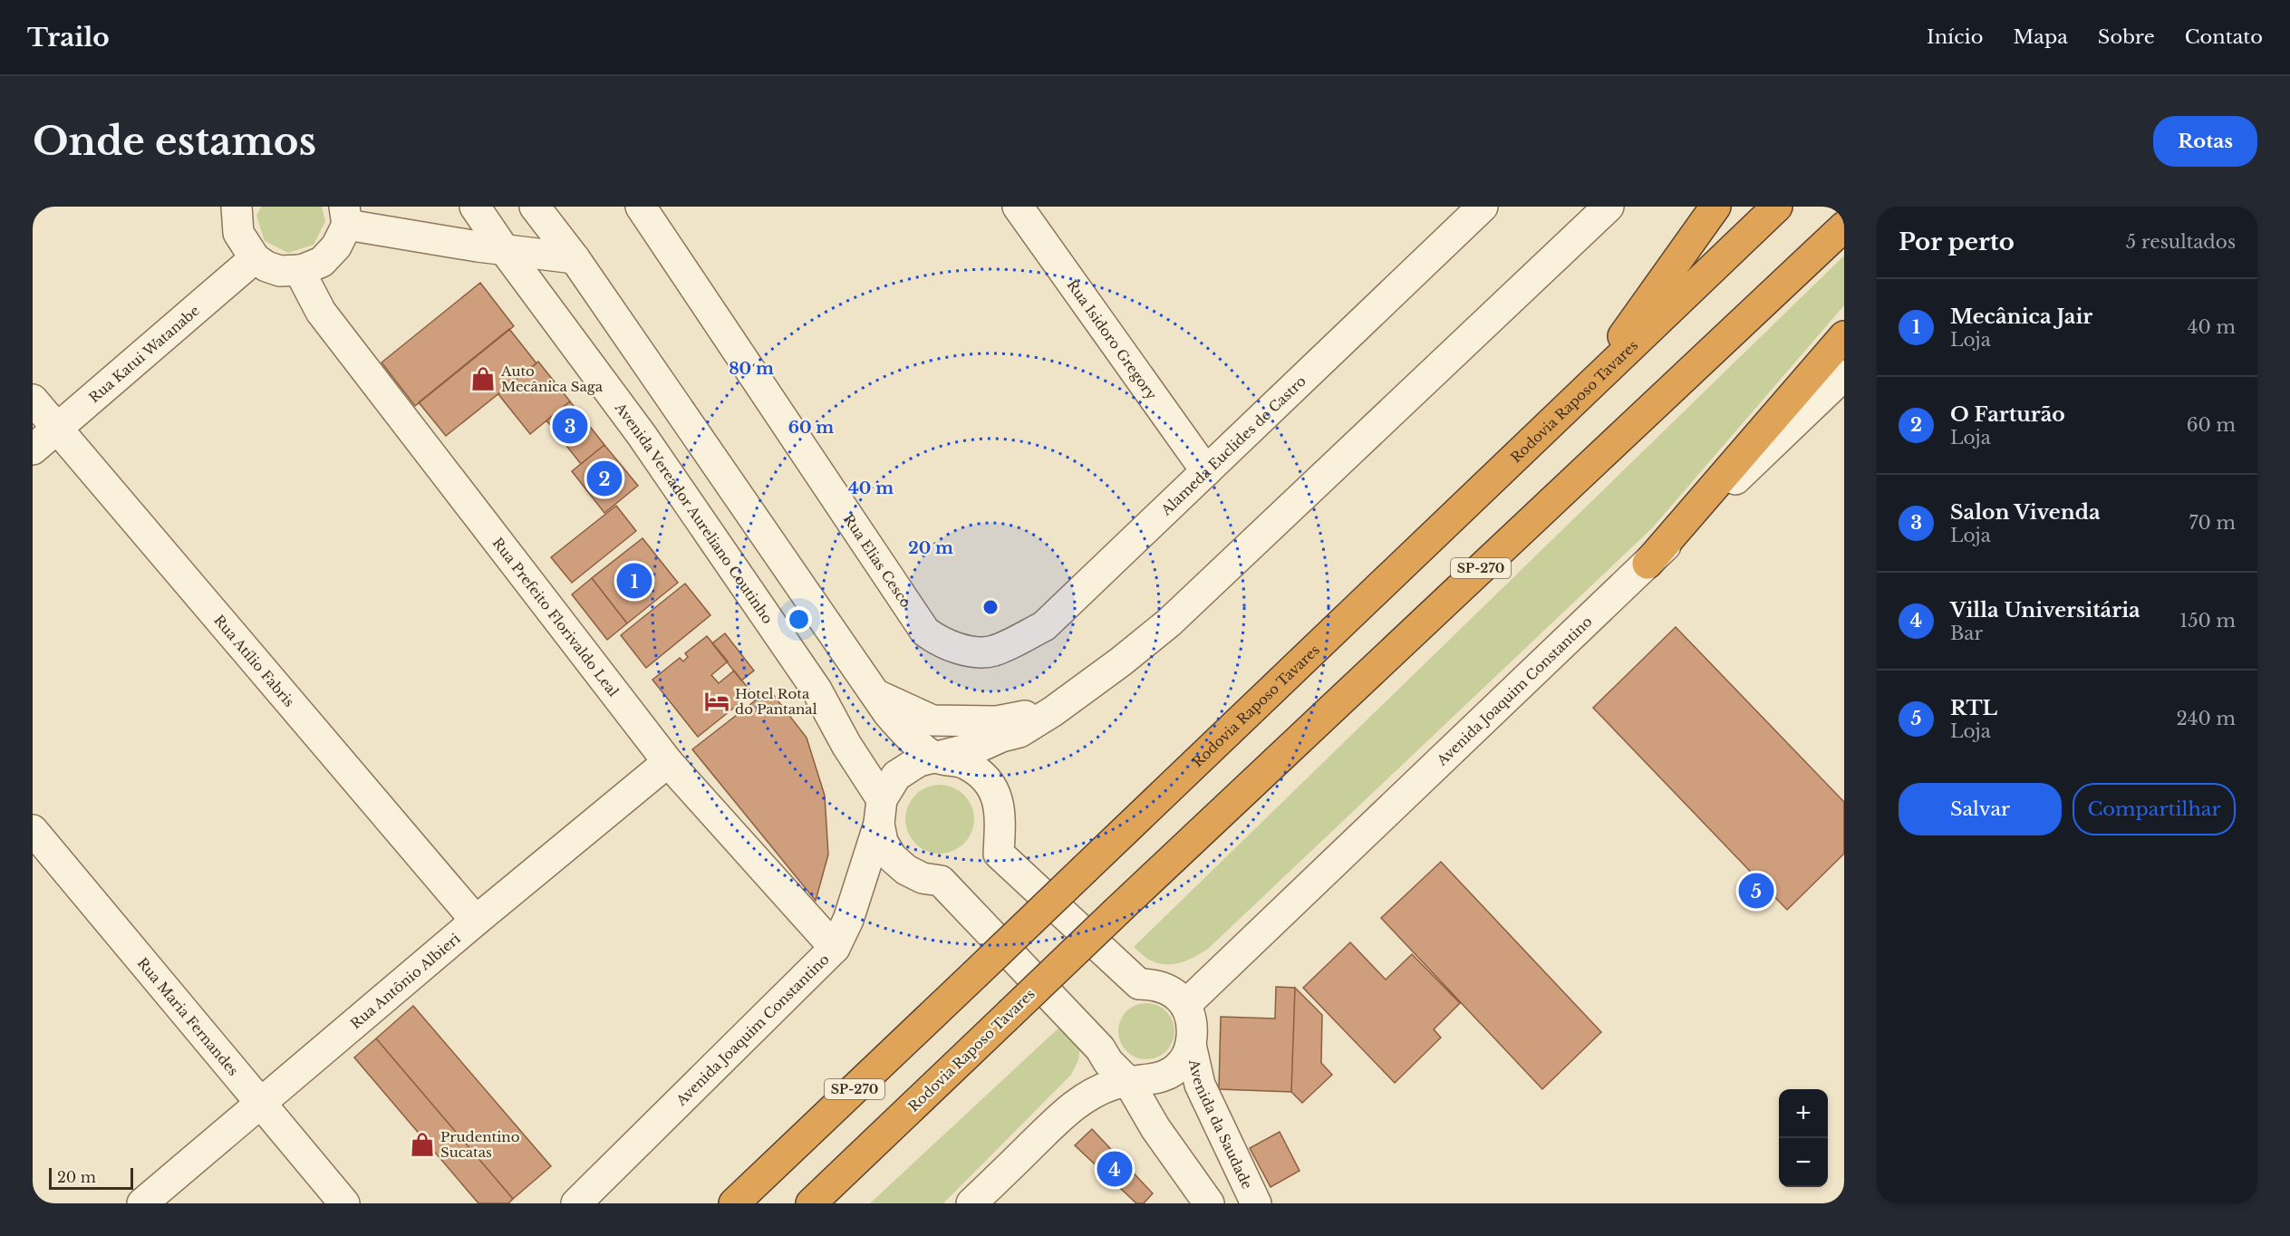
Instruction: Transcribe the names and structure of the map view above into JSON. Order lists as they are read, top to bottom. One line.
{"streets":{"highway":["Rodovia Raposo Tavares","SP-270"],"street":["Rua Isidoro Gregory","Rua Katui Watanabe","Alameda Euclides de Castro","Avenida Vereador Aureliano Coutinho","Rua Elias Cesco","Rua Prefeito Florivaldo Leal","Rua Atílio Fabris","Avenida Joaquim Constantino","Rua Antônio Albieri","Rua Maria Fernandes","Avenida da Saudade"]},"crossings":[["Rua Isidoro Gregory","Alameda Euclides de Castro"],["Rua Katui Watanabe","Rua Atílio Fabris"],["Alameda Euclides de Castro","Rua Elias Cesco"],["Avenida Vereador Aureliano Coutinho","Avenida Joaquim Constantino"],["Rua Prefeito Florivaldo Leal","Avenida Joaquim Constantino"],["Rua Prefeito Florivaldo Leal","Rua Antônio Albieri"],["Rua Atílio Fabris","Rua Antônio Albieri"],["Avenida Joaquim Constantino","Avenida da Saudade"],["Rua Antônio Albieri","Rua Maria Fernandes"]],"places":{"shop":["Auto Mecânica Saga","Prudentino Sucatas"],"hotel":["Hotel Rota do Pantanal"]},"scale_bar":"20 m","page":{"header":"Trailo","nav":["Início","Mapa","Sobre","Contato"],"buttons":["Rotas",["Salvar","Compartilhar"]],"title":"Onde estamos","heading":["Por perto","5 resultados"],"list":[{"mark":"1","name":"Mecânica Jair","note":"Loja","value":"40 m"},{"mark":"2","name":"O Farturão","note":"Loja","value":"60 m"},{"mark":"3","name":"Salon Vivenda","note":"Loja","value":"70 m"},{"mark":"4","name":"Villa Universitária","note":"Bar","value":"150 m"},{"mark":"5","name":"RTL","note":"Loja","value":"240 m"}],"pins":["3","2","1","5","4"],"map_buttons":["+","−"],"scale":"20 m"},"rings":["80 m","60 m","40 m","20 m"]}
